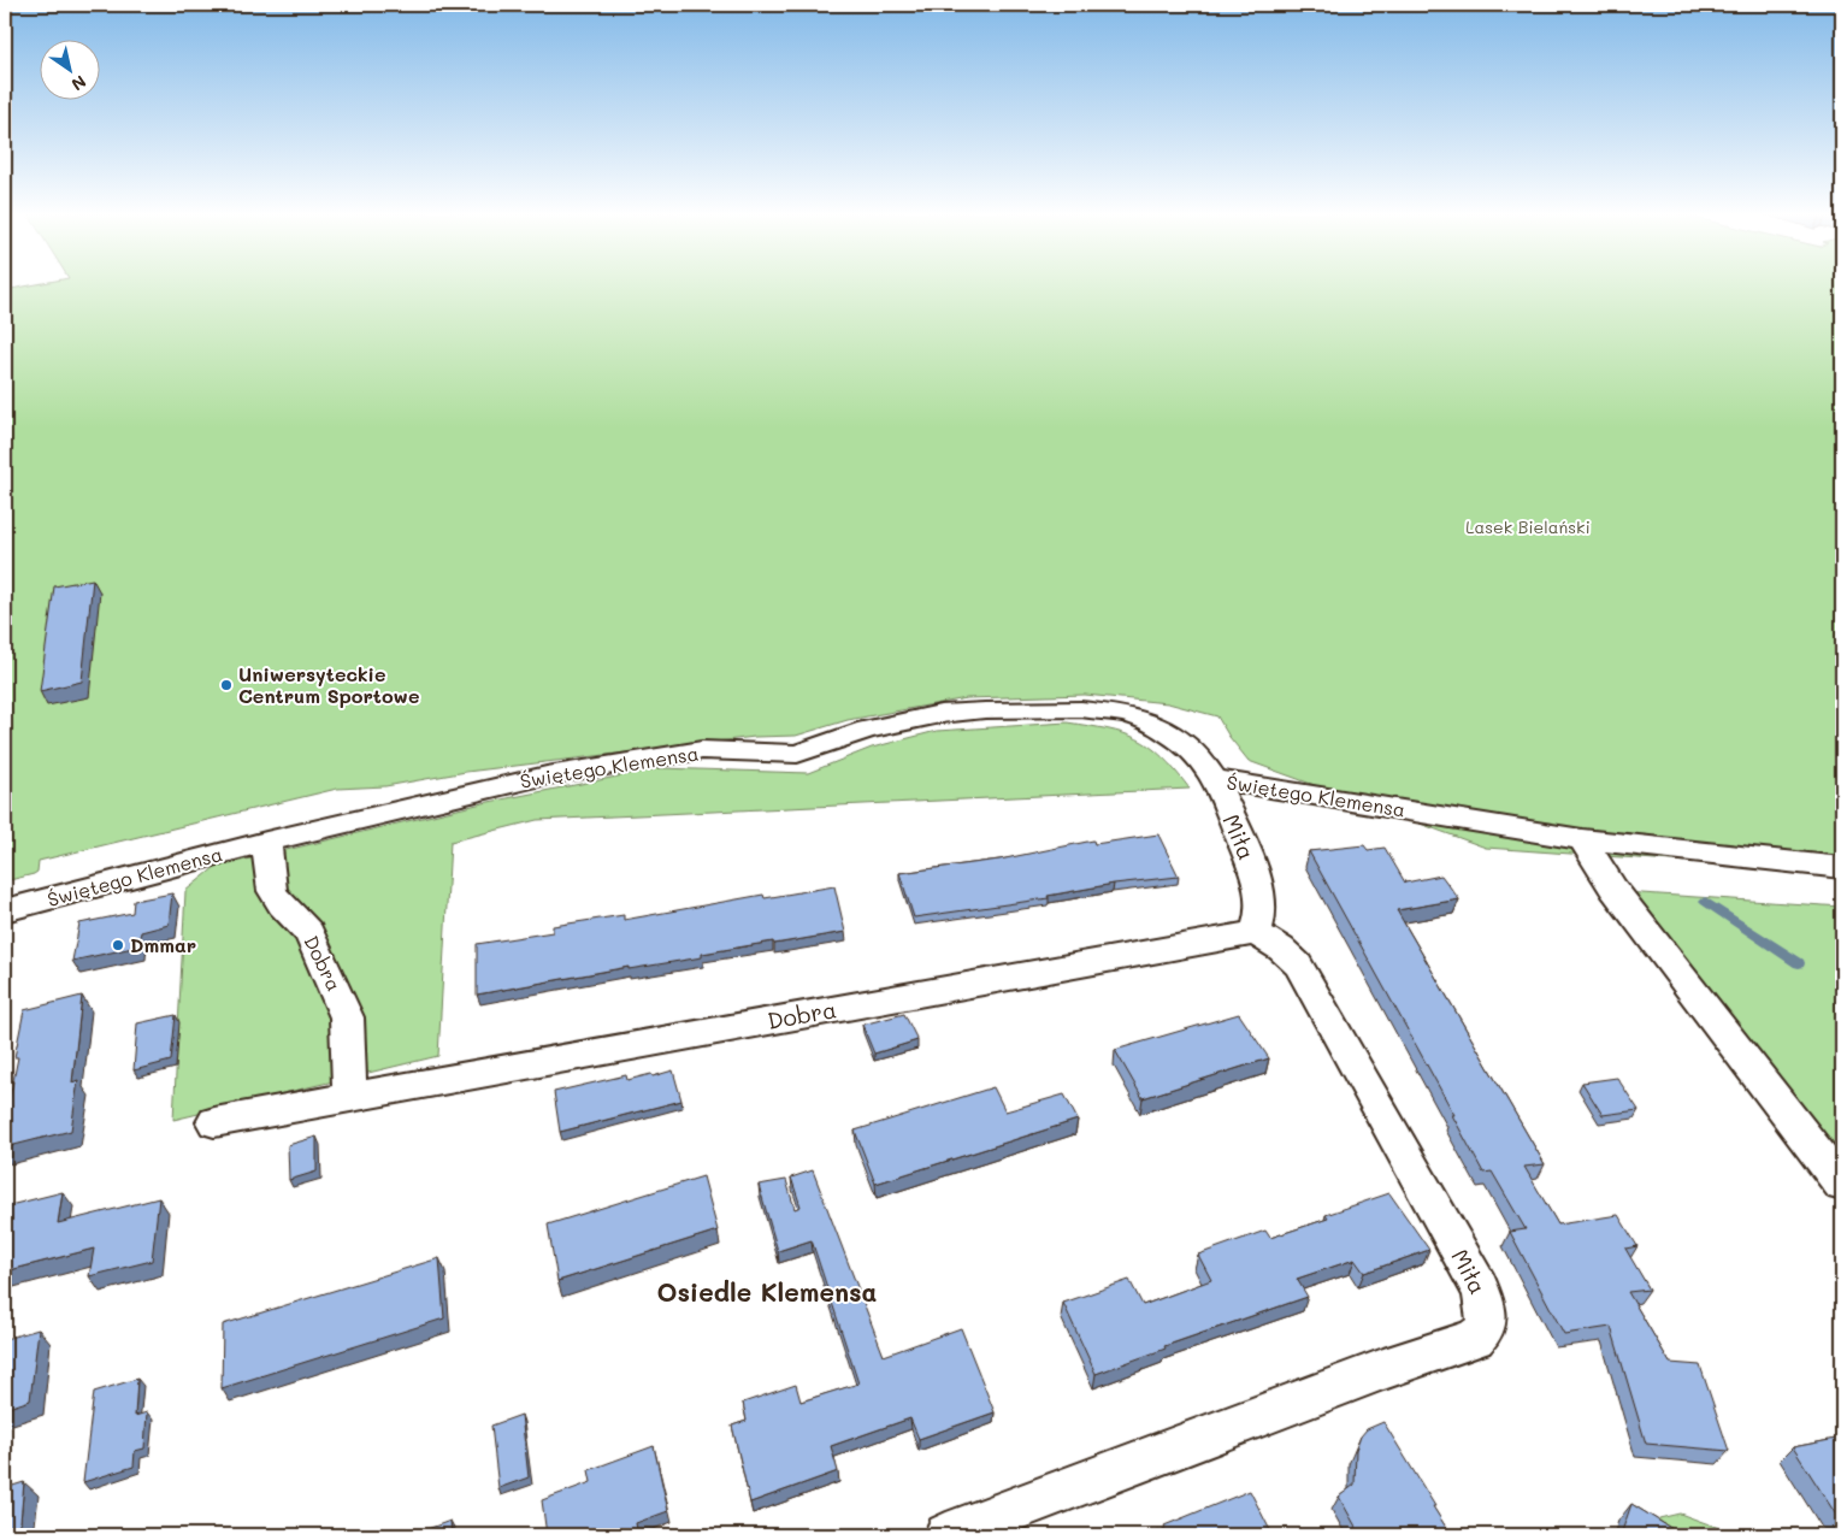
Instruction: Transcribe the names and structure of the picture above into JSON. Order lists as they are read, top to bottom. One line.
{"streets":{"street":["Świętego Klemensa","Miła","Dobra"]},"crossings":[["Świętego Klemensa","Miła"],["Świętego Klemensa","Dobra"],["Miła","Dobra"]],"districts":["Osiedle Klemensa"],"parks":["Lasek Bielański"],"places":["Uniwersyteckie Centrum Sportowe","Dmmar"],"north":"bottom right"}
